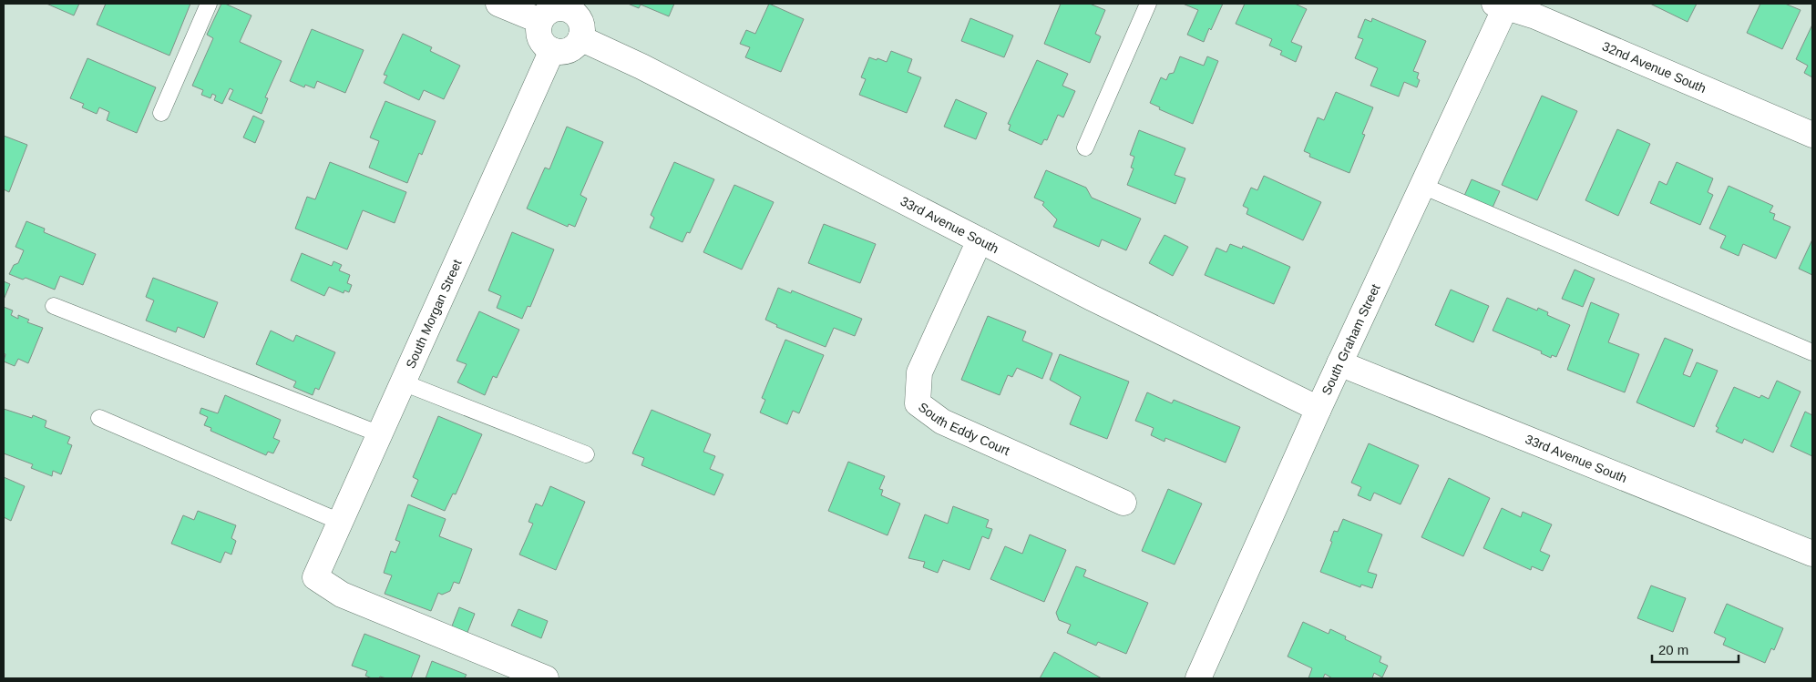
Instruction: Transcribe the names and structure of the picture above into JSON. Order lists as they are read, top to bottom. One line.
{"streets":{"street":["32nd Avenue South","33rd Avenue South","South Morgan Street","South Graham Street","South Eddy Court"]},"crossings":[["32nd Avenue South","South Graham Street"],["33rd Avenue South","South Morgan Street"],["33rd Avenue South","South Graham Street"],["33rd Avenue South","South Eddy Court"]],"scale_bar":"20 m"}
